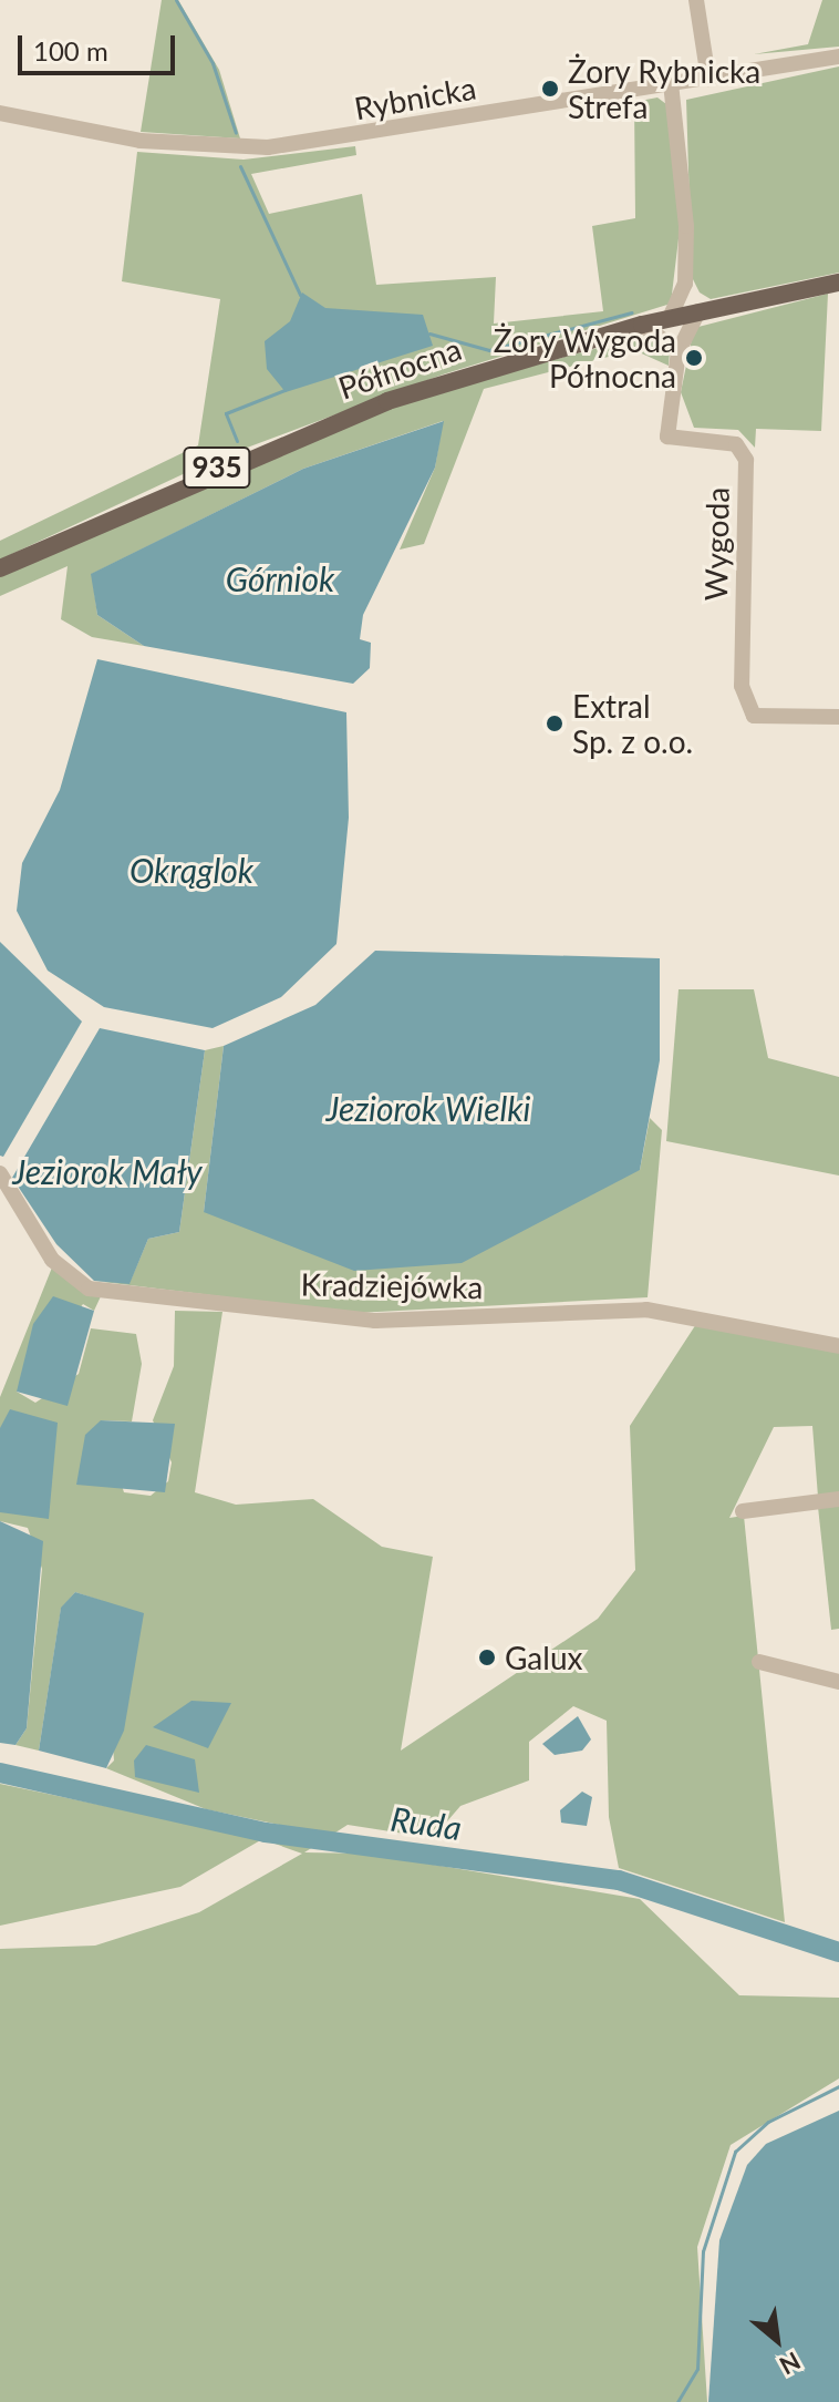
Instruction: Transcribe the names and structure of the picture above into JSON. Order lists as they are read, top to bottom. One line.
{"streets":{"main road":["Północna","935"],"street":["Rybnicka","Wygoda","Kradziejówka"]},"crossings":[["Północna","Wygoda"]],"water":["Górniok","Okrąglok","Jeziorok Wielki","Jeziorok Mały","Ruda"],"places":["Żory Rybnicka Strefa","Żory Wygoda Północna","Extral Sp. z o.o.","Galux"],"scale_bar":"100 m","north":"bottom right"}
